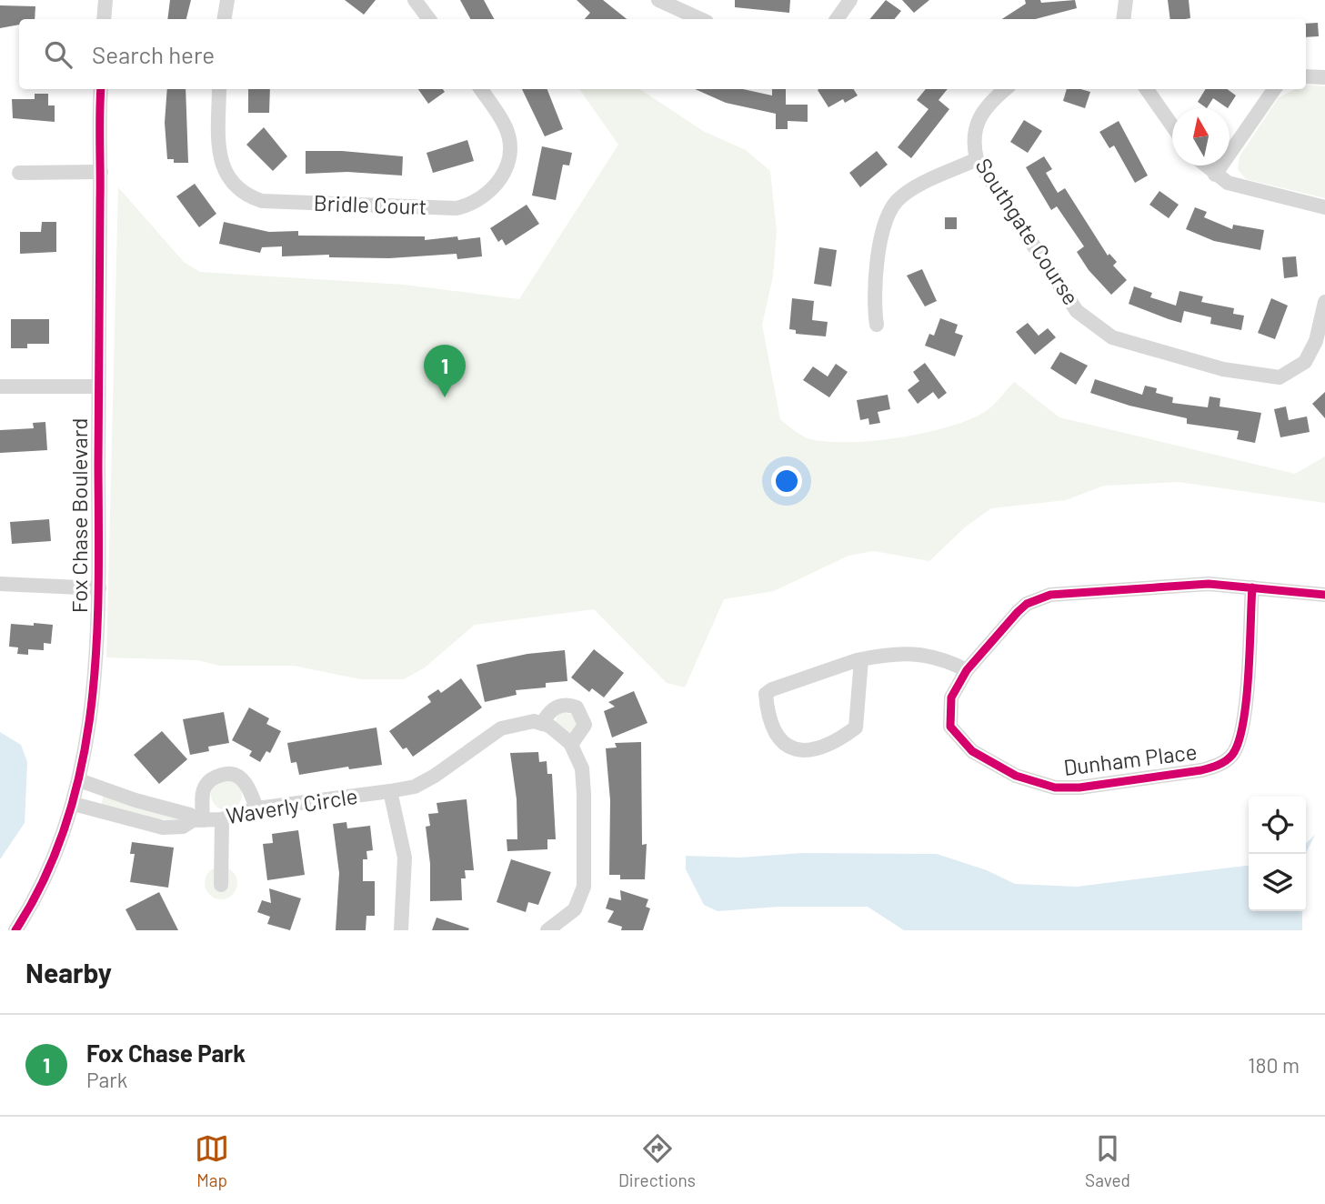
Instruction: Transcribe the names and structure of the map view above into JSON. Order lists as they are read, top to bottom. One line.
{"streets":{"street":["Bridle Court","Southgate Course","Fox Chase Boulevard","Dunham Place","Waverly Circle"]},"crossings":[["Fox Chase Boulevard","Waverly Circle"]],"north":"top","page":{"search":"Search here","pins":"1","heading":"Nearby","list":[{"mark":"1","name":"Fox Chase Park","note":"Park","value":"180 m"}],"nav":["Map","Directions","Saved"]}}
